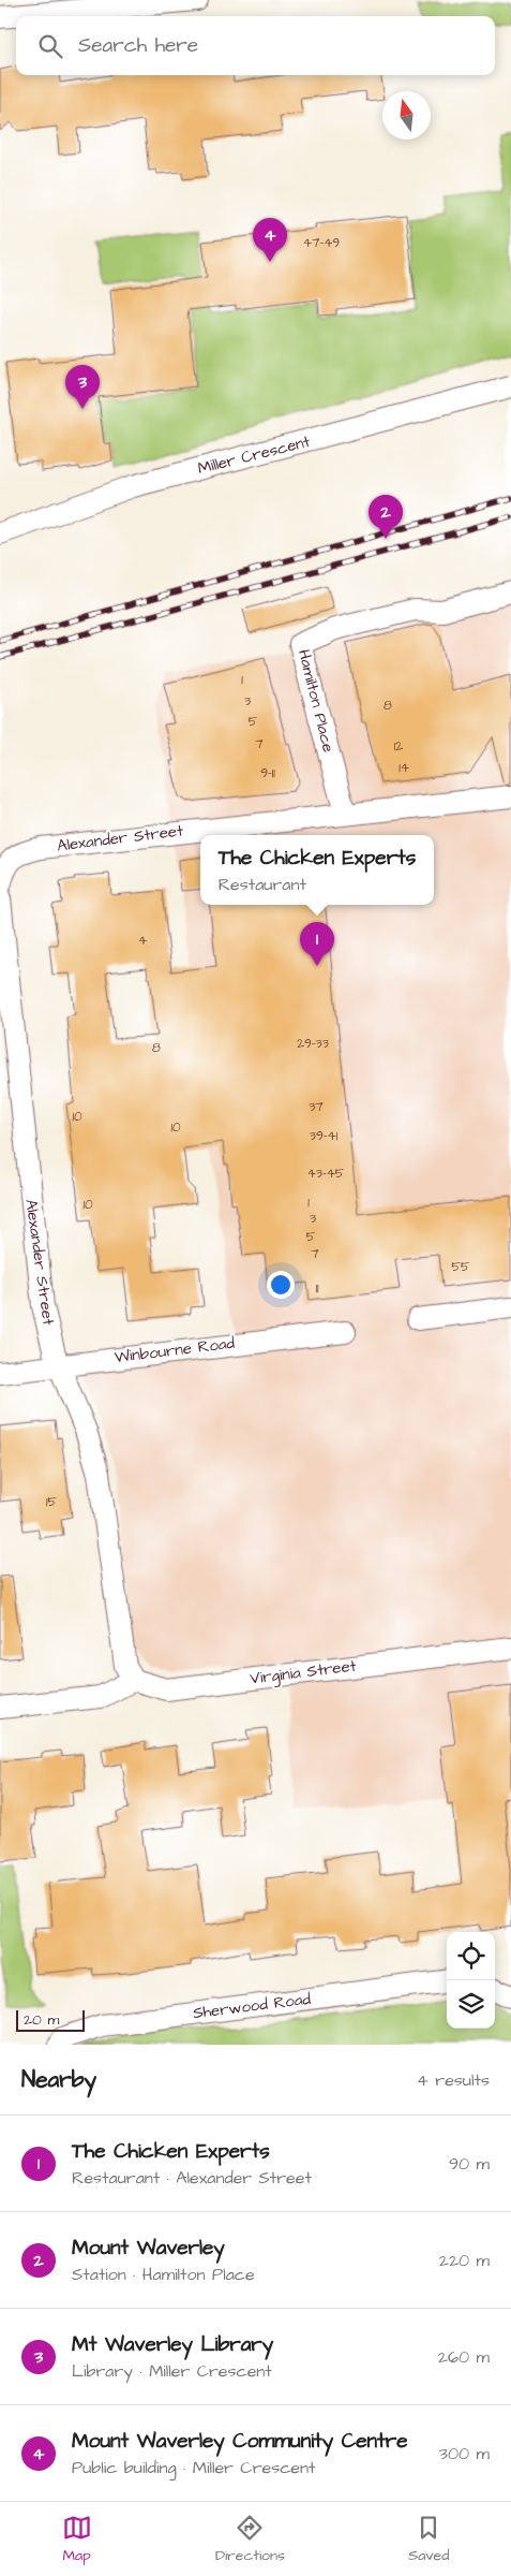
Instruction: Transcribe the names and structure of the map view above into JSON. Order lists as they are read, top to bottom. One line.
{"streets":{"street":["Miller Crescent","Hamilton Place","Alexander Street","Winbourne Road","Virginia Street","Sherwood Road"]},"crossings":[["Hamilton Place","Alexander Street"],["Alexander Street","Winbourne Road"],["Alexander Street","Virginia Street"]],"house_numbers":["47-49","1","3","8","5","7","12","14","9-11","4","29-33","8","37","10","10","39-41","43-45","1","10","3","5","7","55","11","15"],"scale_bar":"20 m","north":"top","page":{"search":"Search here","pins":["4","3","2","1"],"popup":["The Chicken Experts","Restaurant"],"scale":"20 m","heading":["Nearby","4 results"],"list":[{"mark":"1","name":"The Chicken Experts","note":"Restaurant · Alexander Street","value":"90 m"},{"mark":"2","name":"Mount Waverley","note":"Station · Hamilton Place","value":"220 m"},{"mark":"3","name":"Mt Waverley Library","note":"Library · Miller Crescent","value":"260 m"},{"mark":"4","name":"Mount Waverley Community Centre","note":"Public building · Miller Crescent","value":"300 m"}],"nav":["Map","Directions","Saved"]}}
